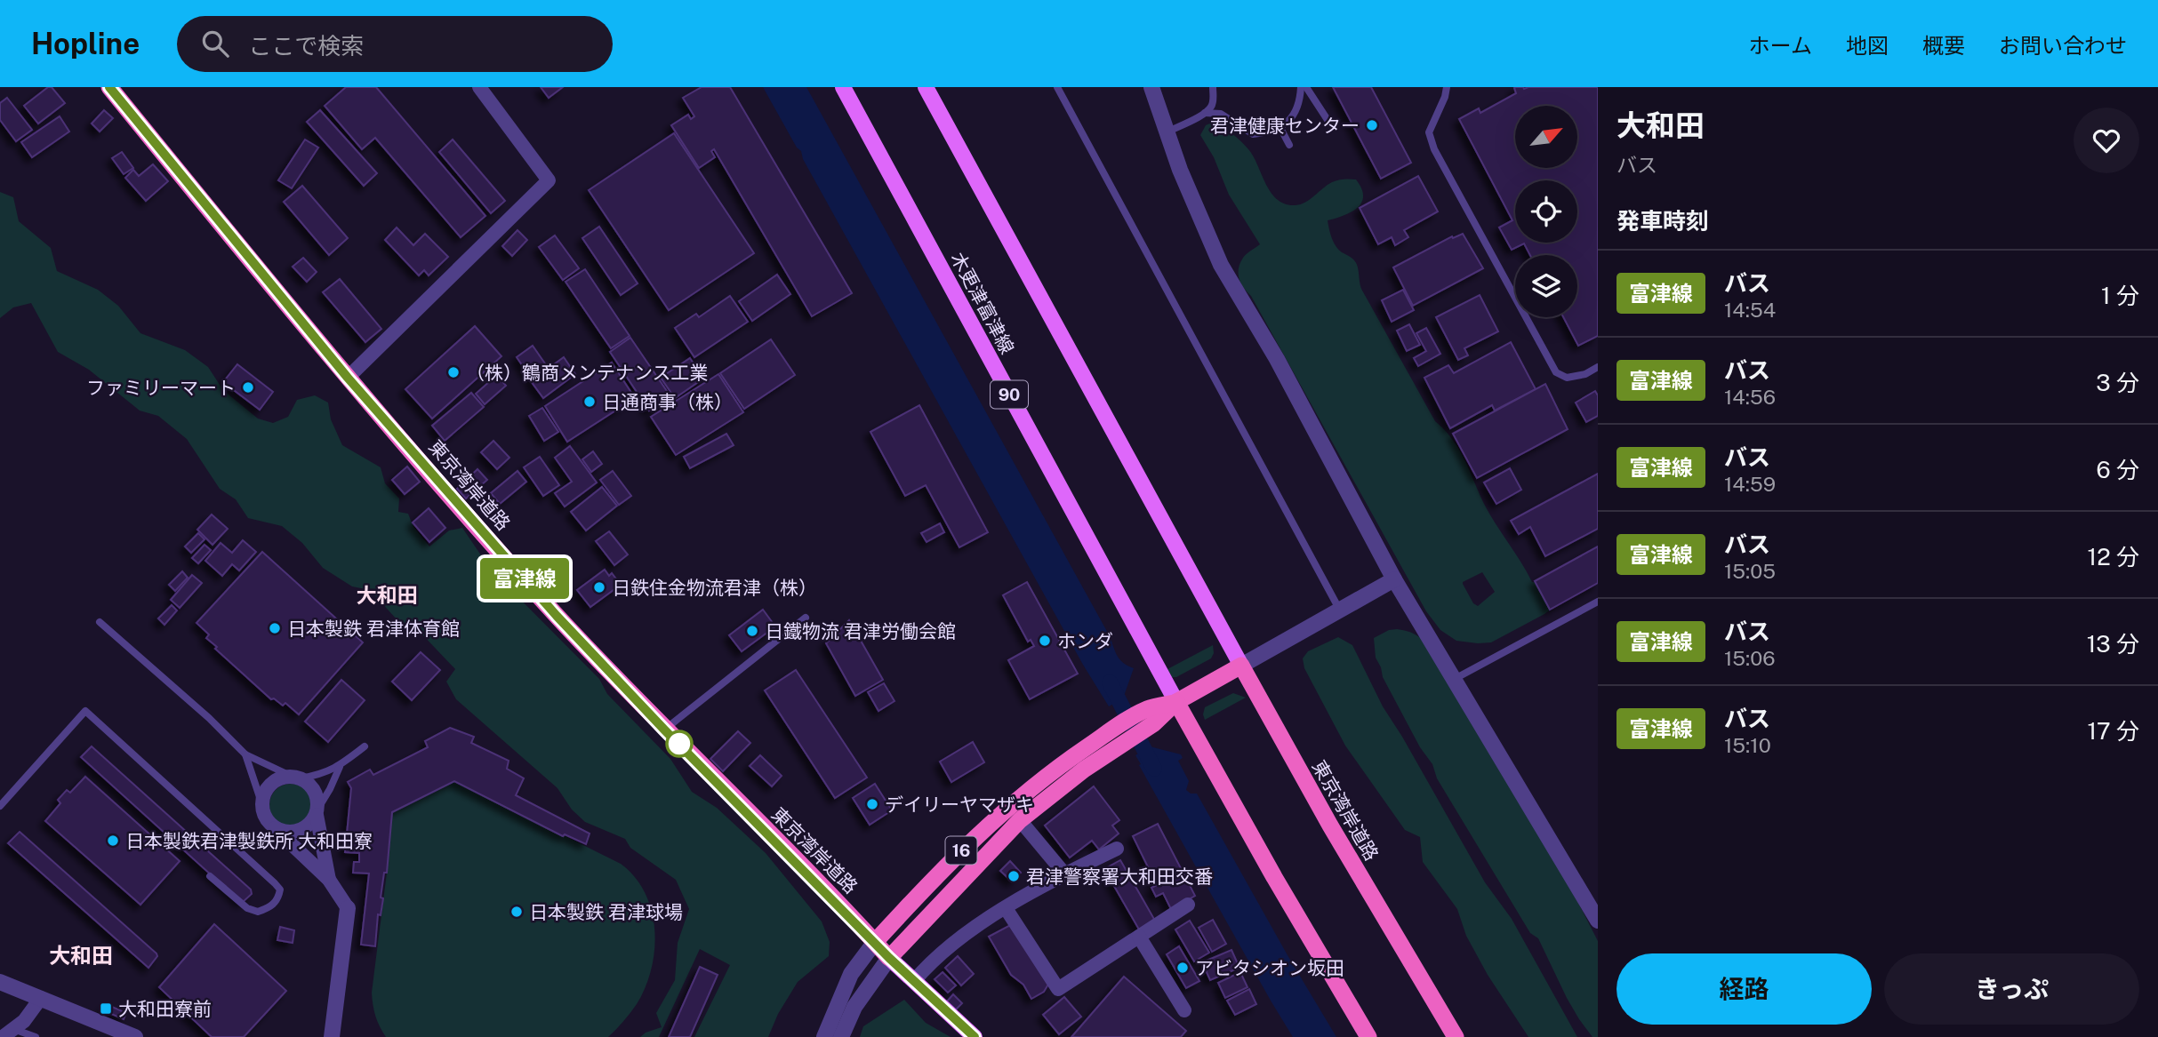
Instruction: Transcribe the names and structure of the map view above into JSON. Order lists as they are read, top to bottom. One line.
{"streets":{"highway":["東京湾岸道路","16"],"main road":["木更津富津線","90"]},"crossings":[["木更津富津線","16"],["東京湾岸道路","16"]],"districts":["大和田","大和田"],"places":{"other":["君津健康センター","（株）鶴商メンテナンス工業","ファミリーマート","日通商事（株）","日鉄住金物流君津（株）","日本製鉄 君津体育館","日鐵物流 君津労働会館","ホンダ","デイリーヤマザキ","日本製鉄君津製鉄所 大和田寮","君津警察署大和田交番","日本製鉄 君津球場","アビタシオン坂田"],"transit":["大和田寮前"]},"lines":["bus line 富津線"],"north":"top right","page":{"header":"Hopline","search":"ここで検索","nav":["ホーム","地図","概要","お問い合わせ"],"on_map":"富津線","heading":[["大和田","バス"],"発車時刻"],"list":[{"mark":"富津線","name":"バス","note":"14:54","value":"1 分"},{"mark":"富津線","name":"バス","note":"14:56","value":"3 分"},{"mark":"富津線","name":"バス","note":"14:59","value":"6 分"},{"mark":"富津線","name":"バス","note":"15:05","value":"12 分"},{"mark":"富津線","name":"バス","note":"15:06","value":"13 分"},{"mark":"富津線","name":"バス","note":"15:10","value":"17 分"}],"buttons":["経路","きっぷ"]}}
